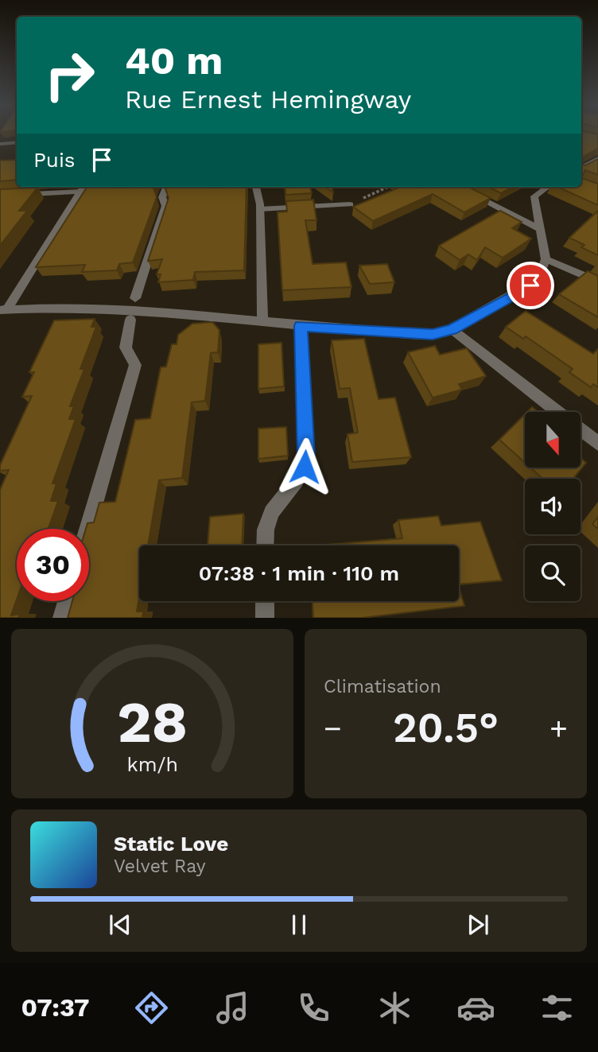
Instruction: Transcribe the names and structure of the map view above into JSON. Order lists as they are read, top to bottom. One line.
{"north":"bottom","page":{"turn":["40 m","Rue Ernest Hemingway"],"then":"Puis","limit":"30","trip":"07:38 · 1 min · 110 m","tile":"Climatisation","heat":["−","20.5°","+"],"song":["Static Love","Velvet Ray"],"tabs":"07:37","gauge":["28","km/h"]}}
